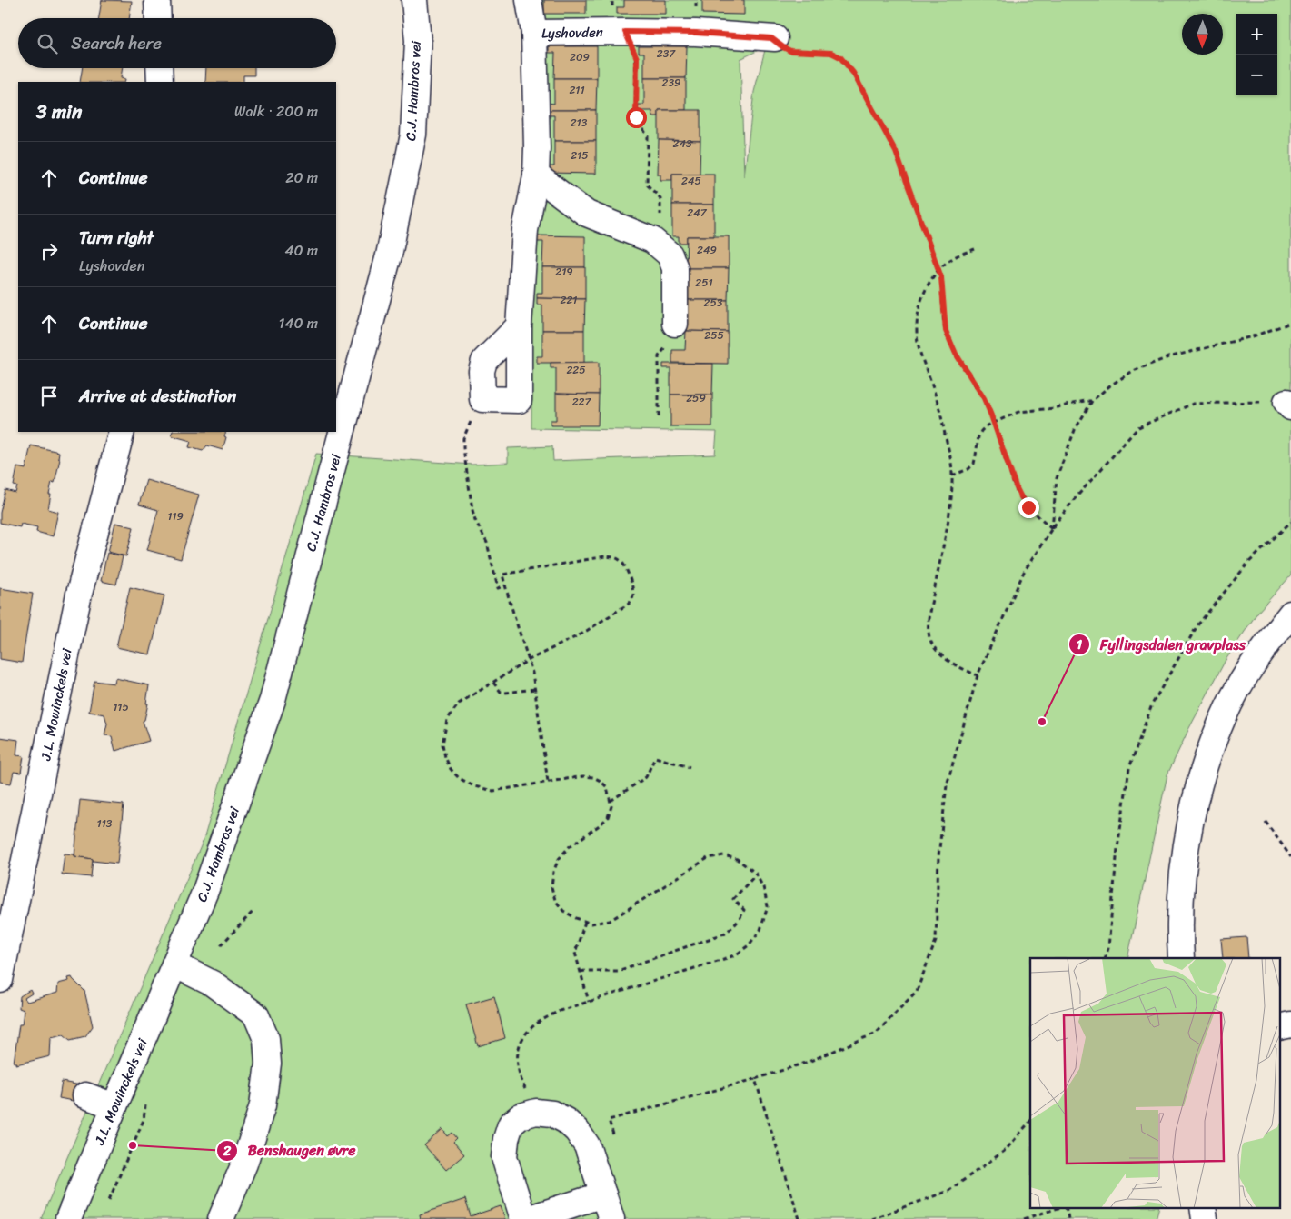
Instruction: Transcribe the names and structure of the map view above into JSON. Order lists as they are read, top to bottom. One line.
{"streets":{"main road":["Lyshovden","C.J. Hambros vei","J.L. Mowinckels vei"]},"crossings":[["C.J. Hambros vei","J.L. Mowinckels vei"]],"places":["Fyllingsdalen gravplass","Benshaugen øvre"],"house_numbers":["237","209","239","211","213","243","215","245","247","249","219","251","221","253","255","225","259","227","119","115","113"],"north":"bottom","page":{"map_buttons":["+","−"],"search":"Search here","heading":["3 min","Walk · 200 m"],"list":[["Continue","20 m"],["Turn right","Lyshovden","40 m"],["Continue","140 m"],"Arrive at destination"]}}
